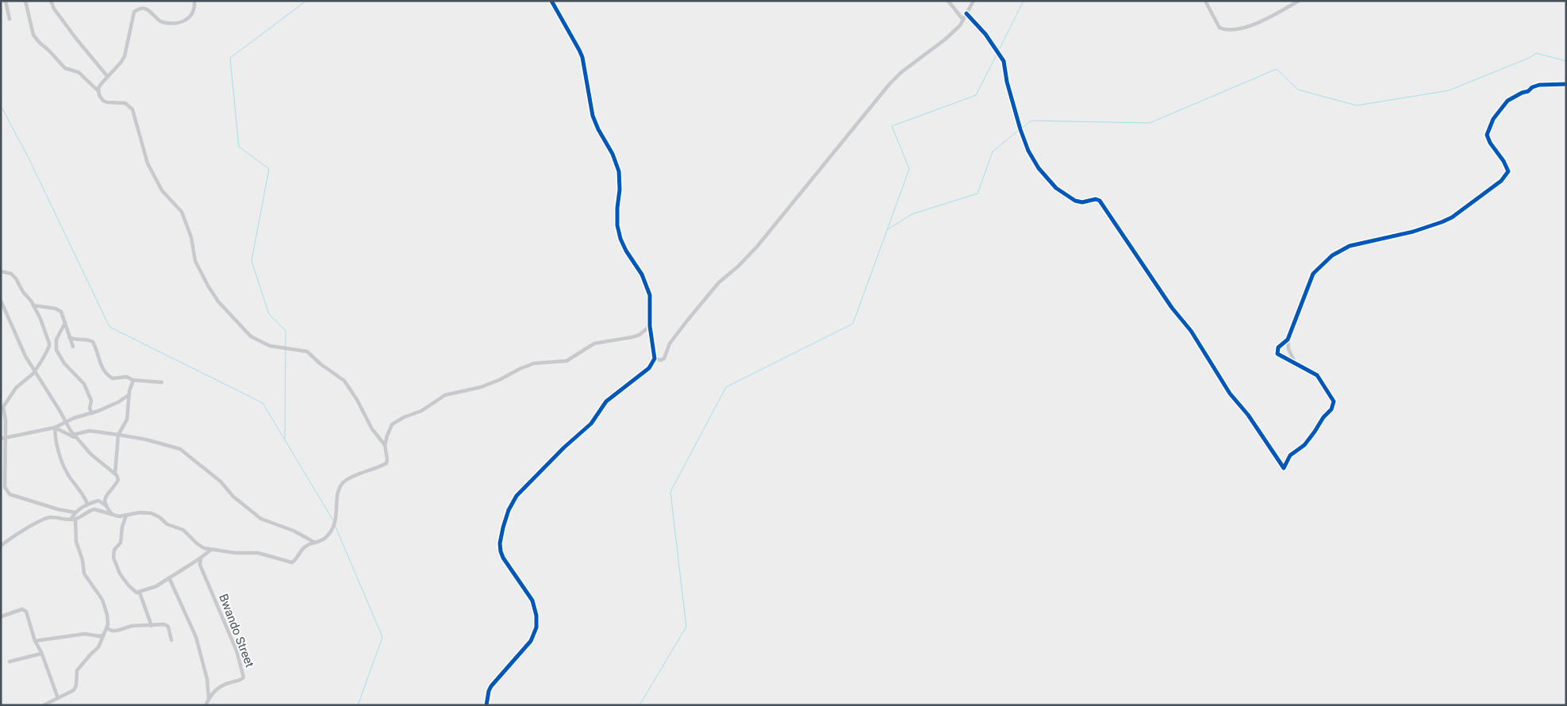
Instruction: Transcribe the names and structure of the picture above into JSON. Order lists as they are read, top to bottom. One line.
{"streets":{"street":["Bwando Street"]}}
